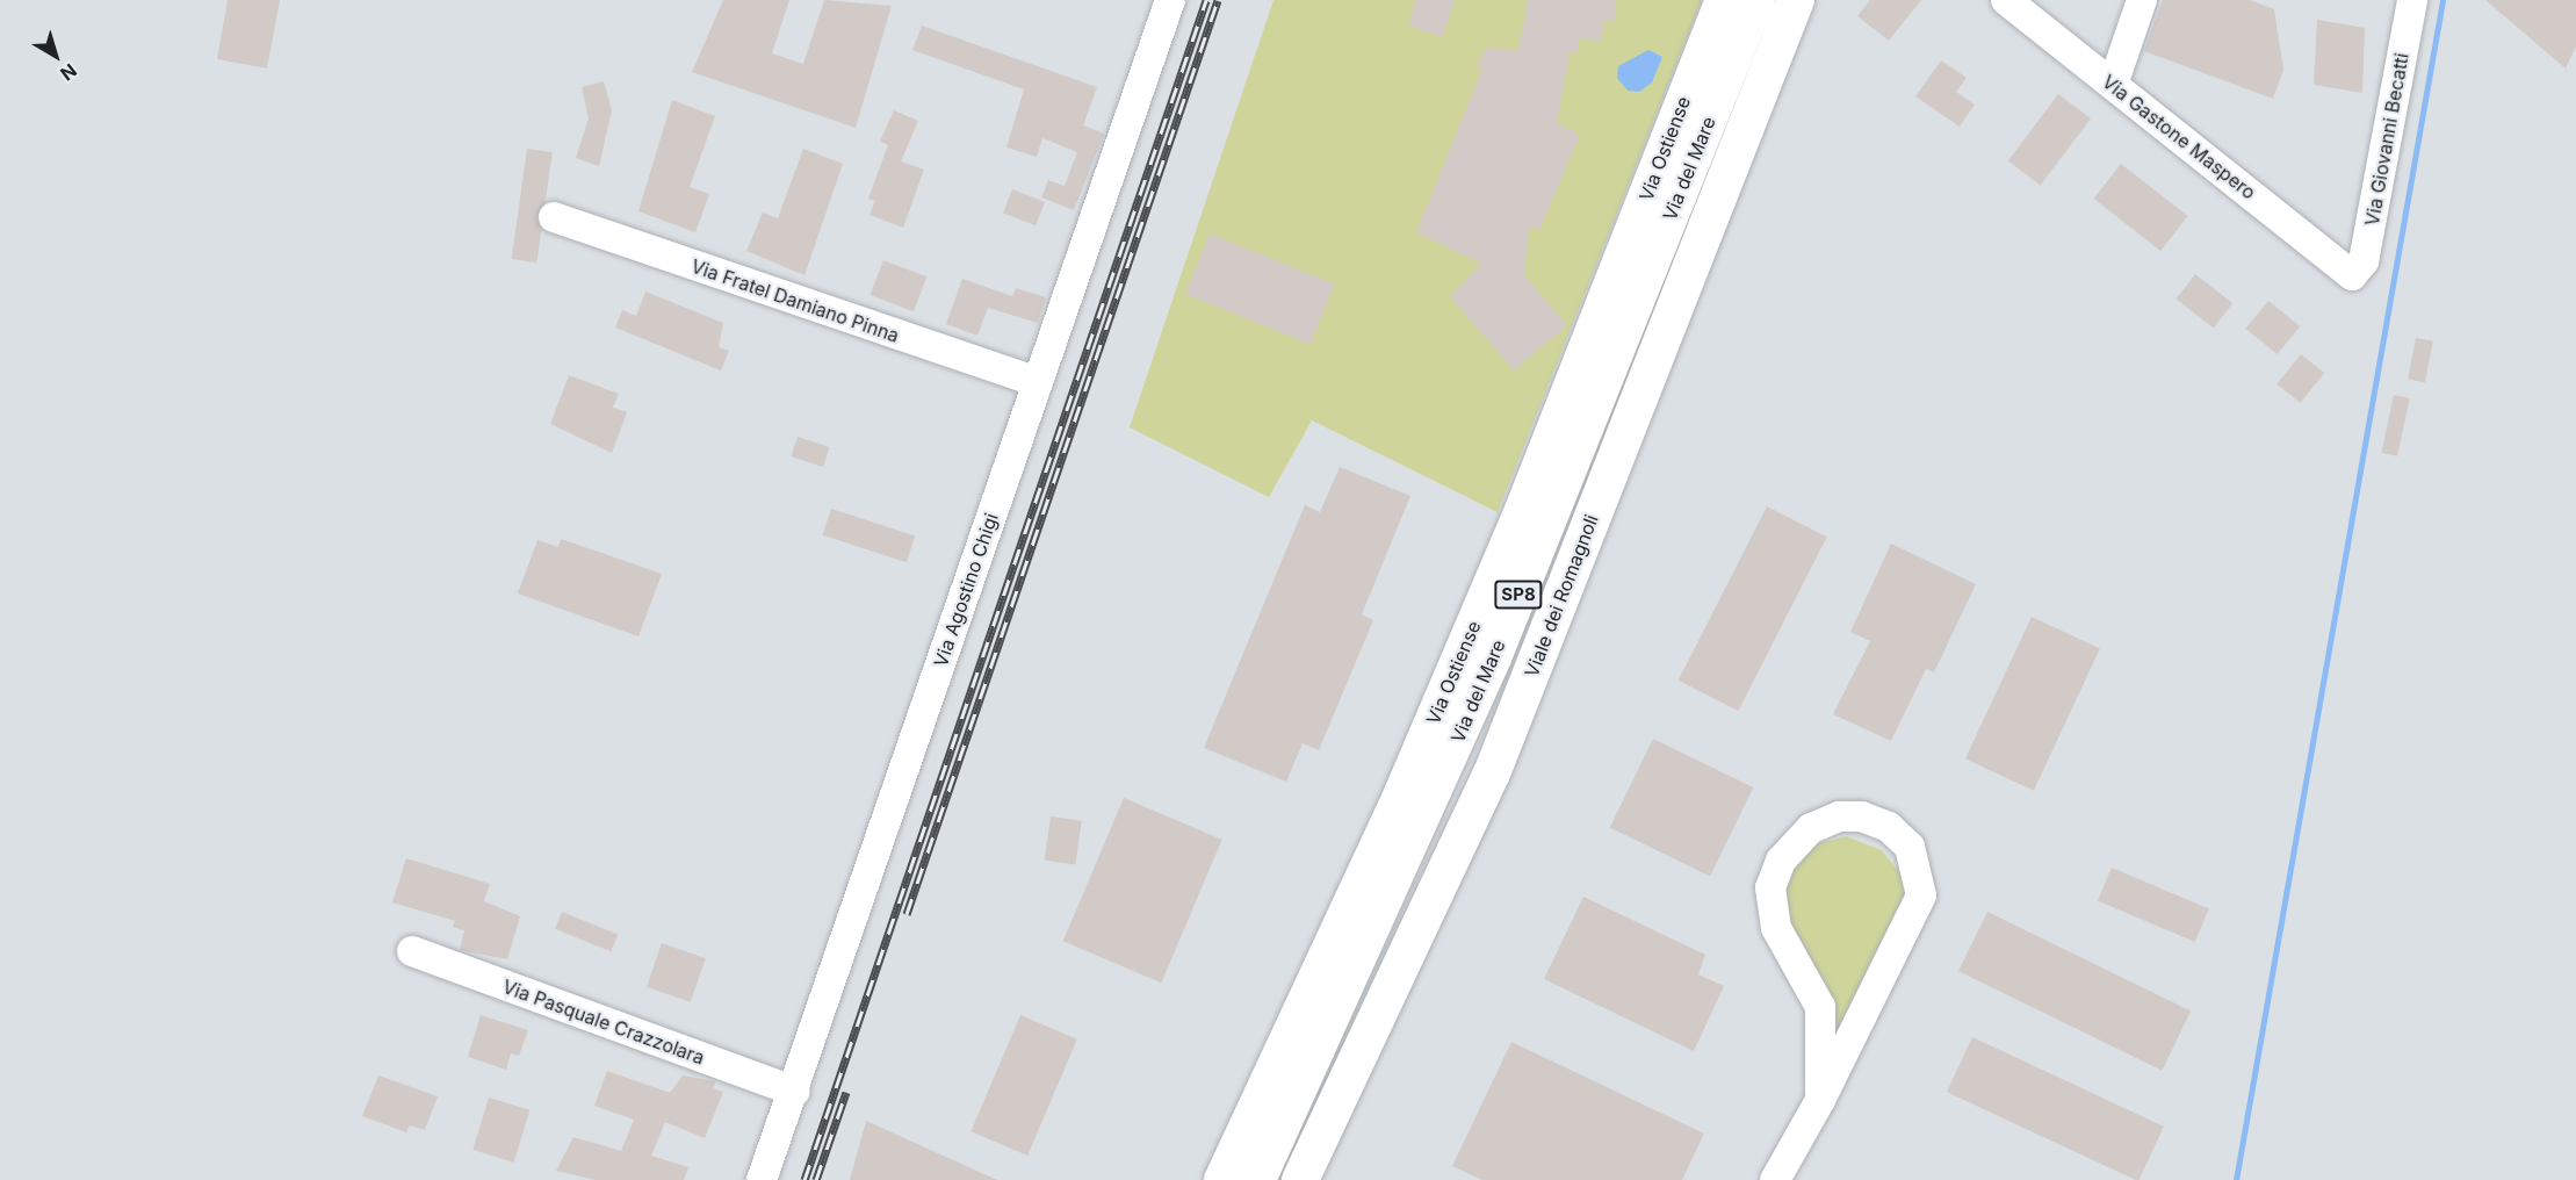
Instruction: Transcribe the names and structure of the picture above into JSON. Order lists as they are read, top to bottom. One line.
{"streets":{"main road":["Via Ostiense","Via del Mare","SP8","Viale dei Romagnoli"],"street":["Via Gastone Maspero","Via Giovanni Becatti","Via Fratel Damiano Pinna","Via Agostino Chigi","Via Pasquale Crazzolara"]},"crossings":[["Via Gastone Maspero","Via Giovanni Becatti"],["Via Fratel Damiano Pinna","Via Agostino Chigi"],["Via Agostino Chigi","Via Pasquale Crazzolara"]],"north":"bottom right"}
